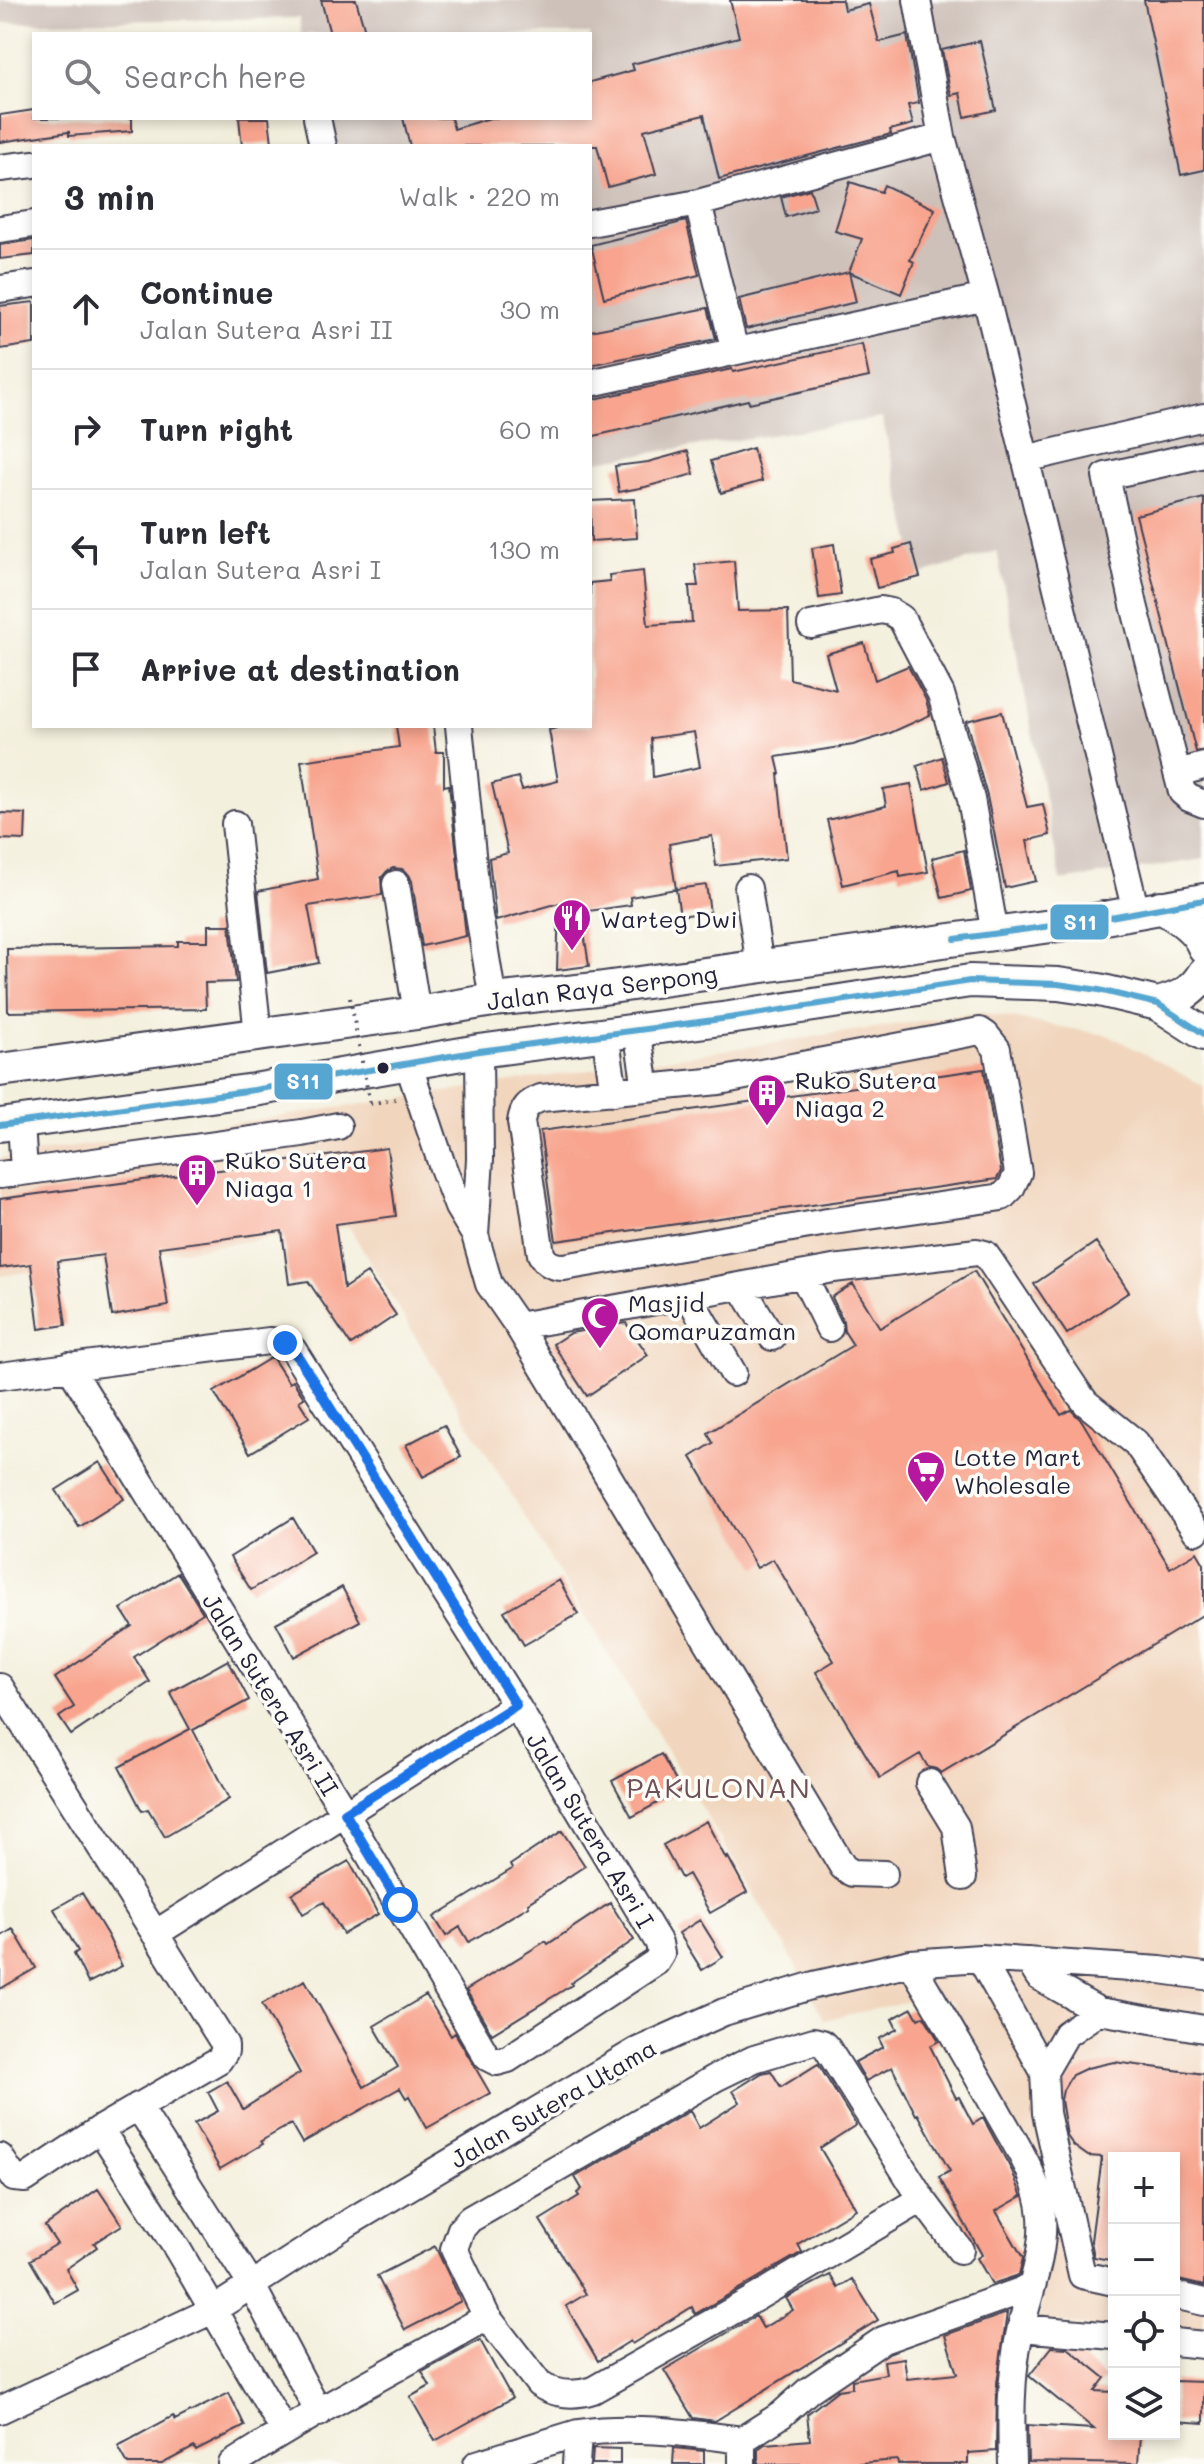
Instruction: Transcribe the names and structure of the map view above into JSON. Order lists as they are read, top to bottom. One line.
{"streets":{"main road":["Jalan Raya Serpong"],"street":["Jalan Sutera Asri II","Jalan Sutera Asri I","Jalan Sutera Utama"]},"crossings":[["Jalan Sutera Asri II","Jalan Sutera Asri I"]],"districts":["PAKULONAN"],"places":{"restaurant":["Warteg Dwi"],"building":["Ruko Sutera Niaga 2","Ruko Sutera Niaga 1"],"mosque":["Masjid Qomaruzaman"],"supermarket":["Lotte Mart Wholesale"]},"lines":["transit line S11"],"page":{"search":"Search here","heading":["3 min","Walk · 220 m"],"list":[["Continue","Jalan Sutera Asri II","30 m"],["Turn right","60 m"],["Turn left","Jalan Sutera Asri I","130 m"],"Arrive at destination"],"map_buttons":["+","−"]}}
